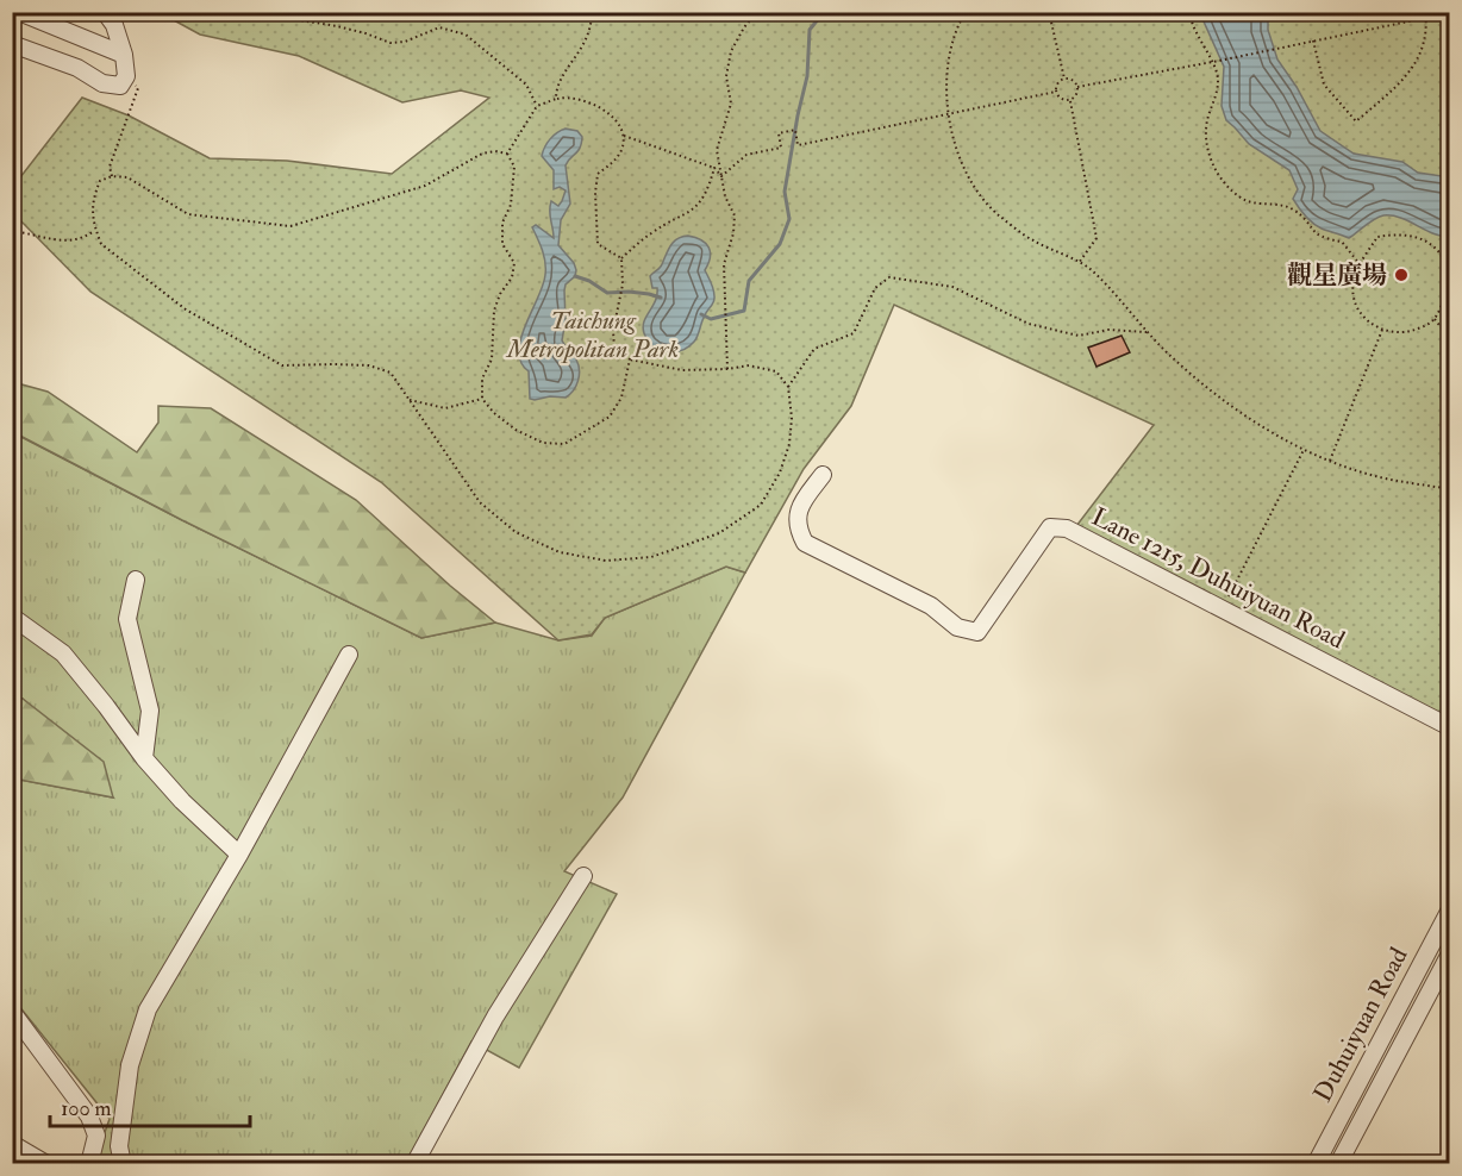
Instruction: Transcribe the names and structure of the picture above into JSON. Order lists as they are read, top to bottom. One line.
{"streets":{"street":["Lane 1215, Duhuiyuan Road","Duhuiyuan Road"]},"parks":["Taichung Metropolitan Park"],"places":["觀星廣場"],"scale_bar":"100 m"}
